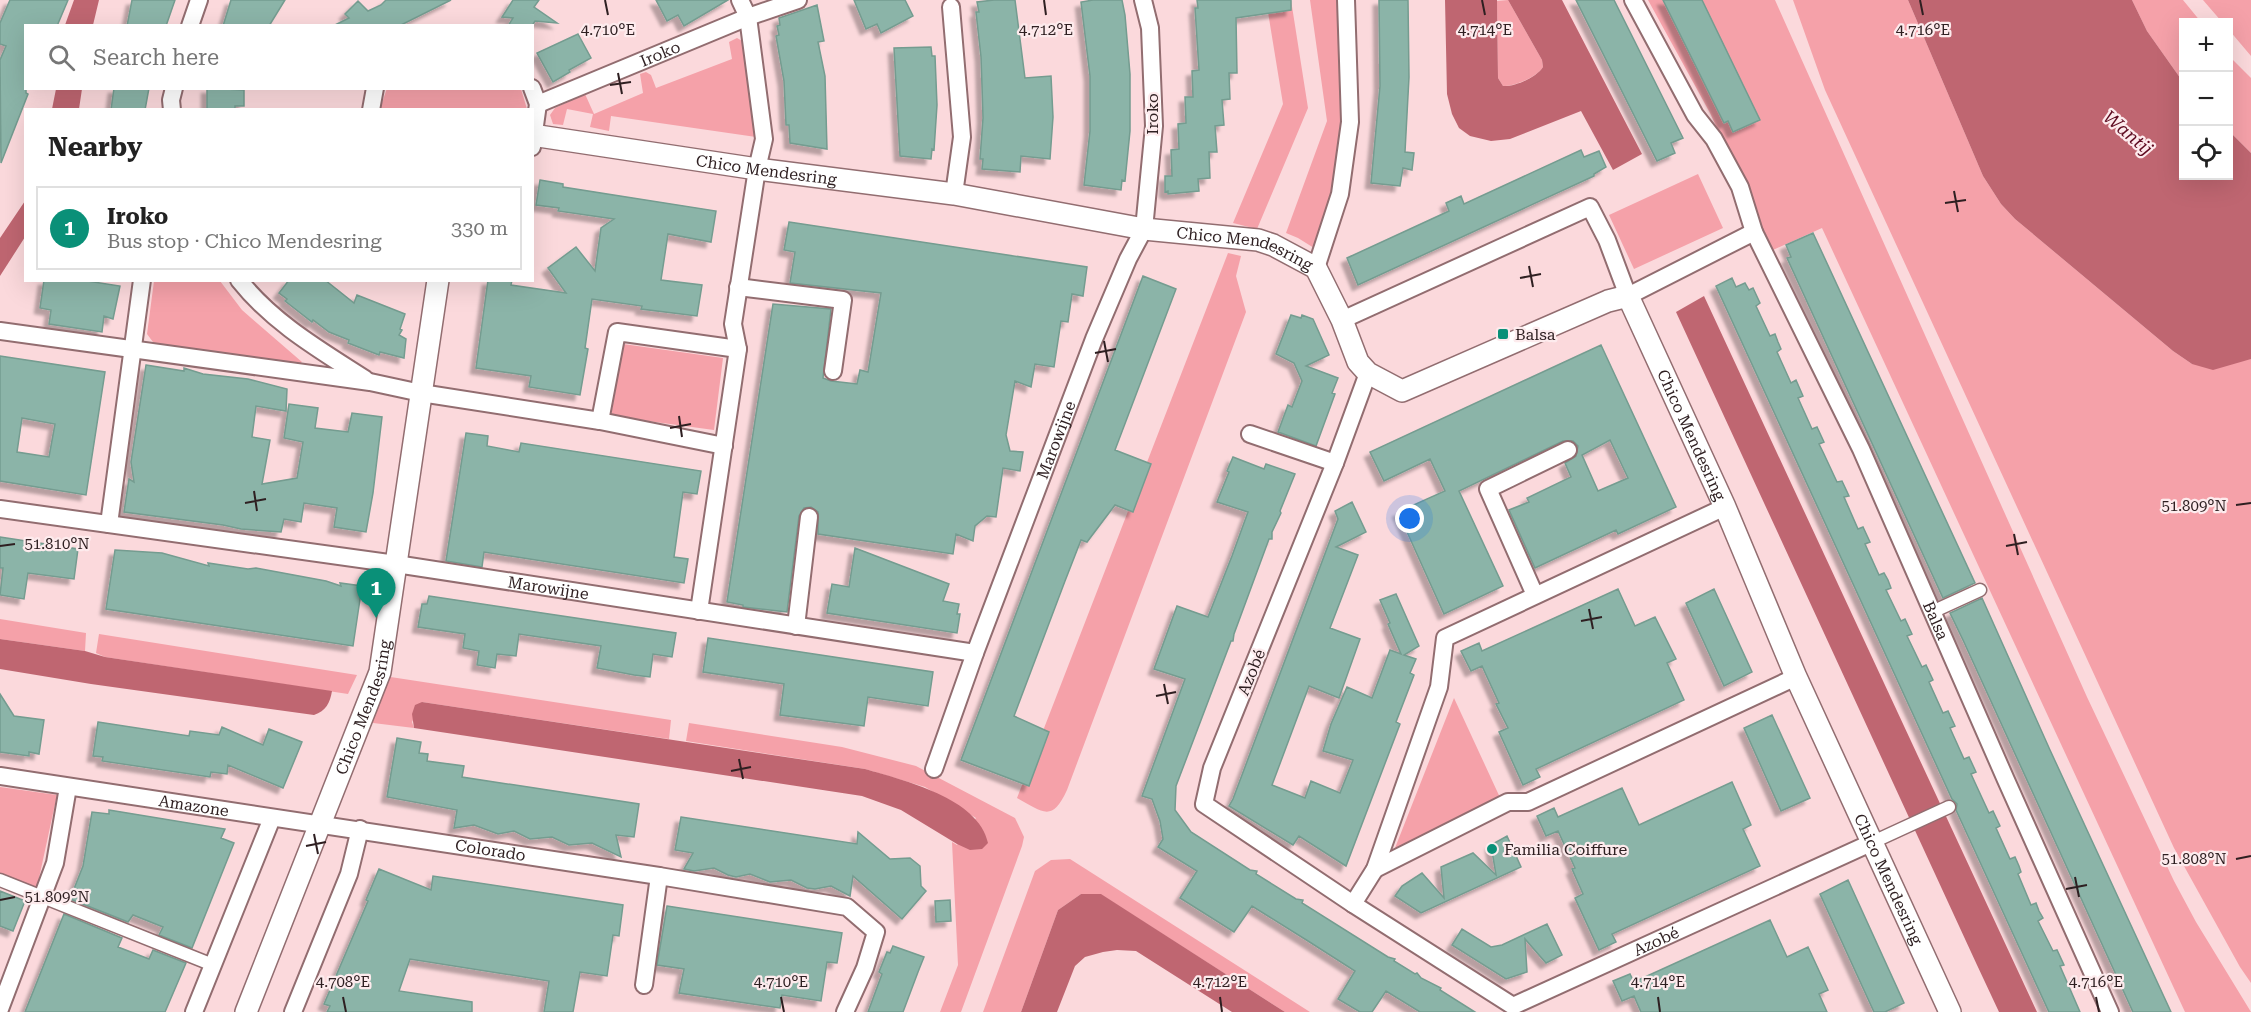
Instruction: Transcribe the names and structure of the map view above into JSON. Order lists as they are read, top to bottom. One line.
{"streets":{"street":["Iroko","Chico Mendesring","Marowijne","Balsa","Azobé","Amazone","Colorado"]},"crossings":[["Iroko","Chico Mendesring"],["Iroko","Marowijne"],["Chico Mendesring","Marowijne"],["Chico Mendesring","Azobé"],["Chico Mendesring","Amazone"],["Chico Mendesring","Colorado"],["Amazone","Colorado"]],"water":["Wantij"],"places":{"transit":["Balsa"],"other":["Familia Coiffure"]},"page":{"map_buttons":["+","−"],"search":"Search here","heading":"Nearby","list":[{"mark":"1","name":"Iroko","note":"Bus stop · Chico Mendesring","value":"330 m"}],"pins":"1"},"coordinates":["4.710°E","4.712°E","4.714°E","4.716°E","51.809°N","51.810°N","51.808°N","4.708°E"]}
